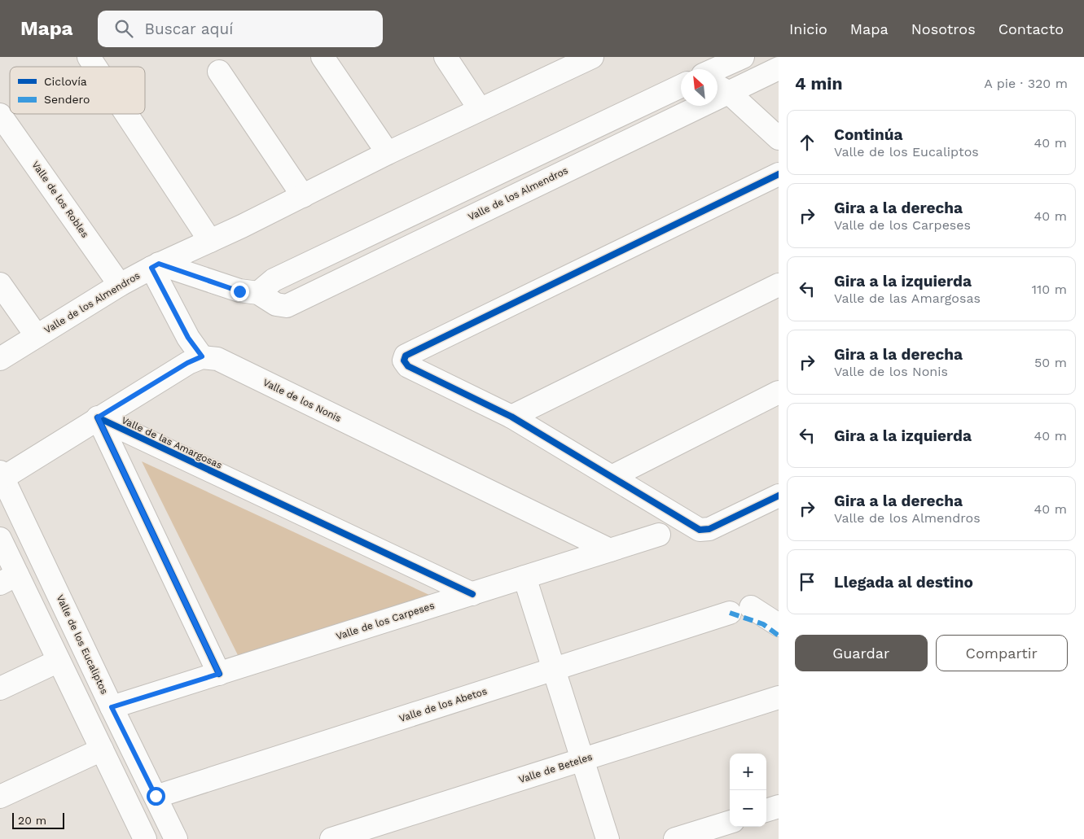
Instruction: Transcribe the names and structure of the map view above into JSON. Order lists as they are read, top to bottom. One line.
{"streets":{"street":["Valle de los Almendros","Valle de los Robles","Valle de los Nonis","Valle de las Amargosas","Valle de los Carpeses","Valle de los Eucaliptos","Valle de los Abetos","Valle de Beteles"]},"crossings":[["Valle de los Almendros","Valle de los Robles"],["Valle de los Nonis","Valle de los Carpeses"],["Valle de las Amargosas","Valle de los Carpeses"],["Valle de los Carpeses","Valle de los Eucaliptos"],["Valle de los Eucaliptos","Valle de los Abetos"]],"legend":["Ciclovía","Sendero"],"scale_bar":"20 m","north":"top left","page":{"header":"Mapa","search":"Buscar aquí","nav":["Inicio","Mapa","Nosotros","Contacto"],"heading":["4 min","A pie · 320 m"],"list":[["Continúa","Valle de los Eucaliptos","40 m"],["Gira a la derecha","Valle de los Carpeses","40 m"],["Gira a la izquierda","Valle de las Amargosas","110 m"],["Gira a la derecha","Valle de los Nonis","50 m"],["Gira a la izquierda","40 m"],["Gira a la derecha","Valle de los Almendros","40 m"],"Llegada al destino"],"buttons":["Guardar","Compartir"],"map_buttons":["+","−"],"scale":"20 m"}}
